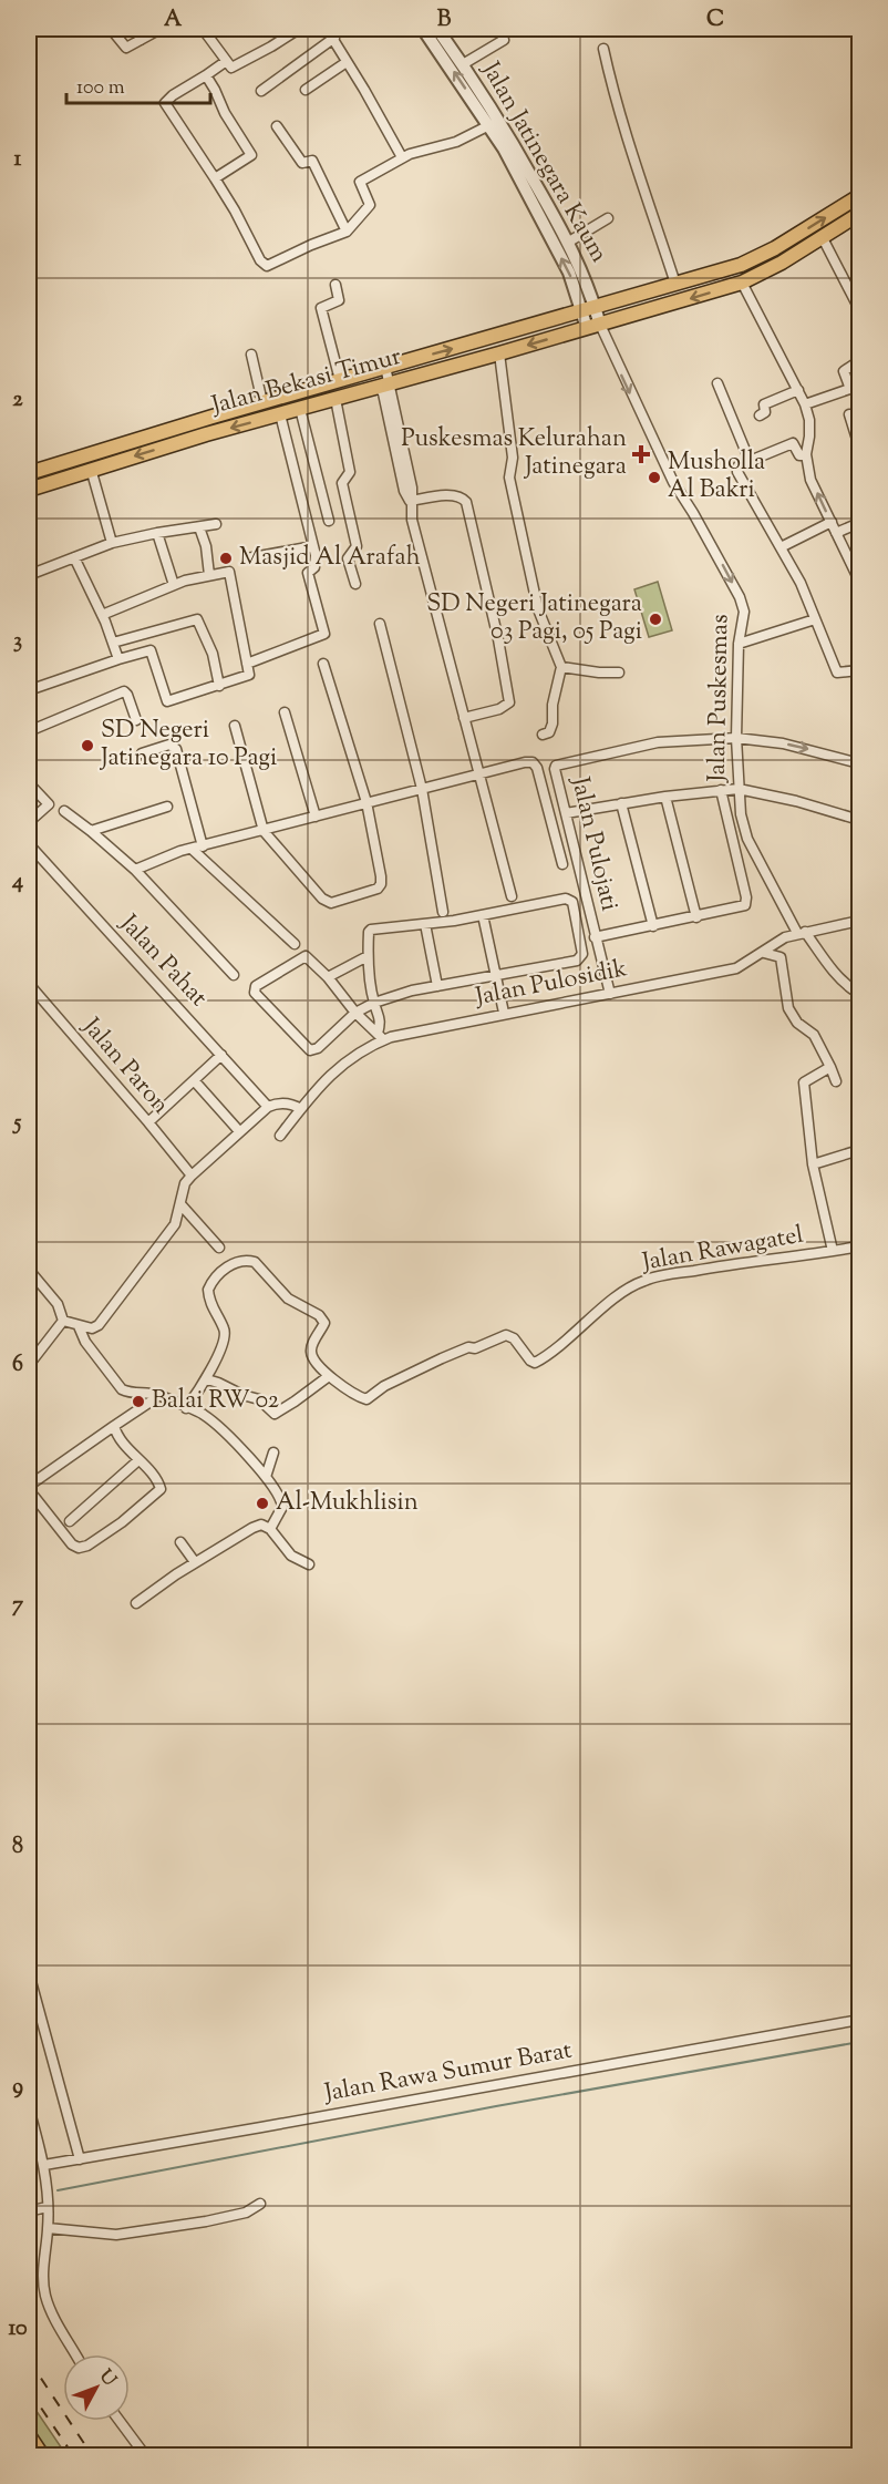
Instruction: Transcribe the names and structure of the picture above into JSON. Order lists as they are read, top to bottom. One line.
{"streets":{"main road":["Jalan Bekasi Timur"],"street":["Jalan Jatinegara Kaum","Jalan Puskesmas","Jalan Pulojati","Jalan Pahat","Jalan Pulosidik","Jalan Paron","Jalan Rawagatel","Jalan Rawa Sumur Barat"]},"crossings":[["Jalan Jatinegara Kaum","Jalan Bekasi Timur"],["Jalan Jatinegara Kaum","Jalan Puskesmas"],["Jalan Bekasi Timur","Jalan Puskesmas"],["Jalan Puskesmas","Jalan Pulojati"],["Jalan Puskesmas","Jalan Pulosidik"],["Jalan Pulojati","Jalan Pulosidik"]],"places":{"health":["Puskesmas Kelurahan Jatinegara"],"other":["Musholla Al Bakri","Masjid Al Arafah","SD Negeri Jatinegara 03 Pagi, 05 Pagi","SD Negeri Jatinegara 10 Pagi","Balai RW 02","Al-Mukhlisin"]},"scale_bar":"100 m","north":"top right","grid":{"columns":["A","B","C"],"rows":["1","2","3","4","5","6","7","8","9","10"]}}
